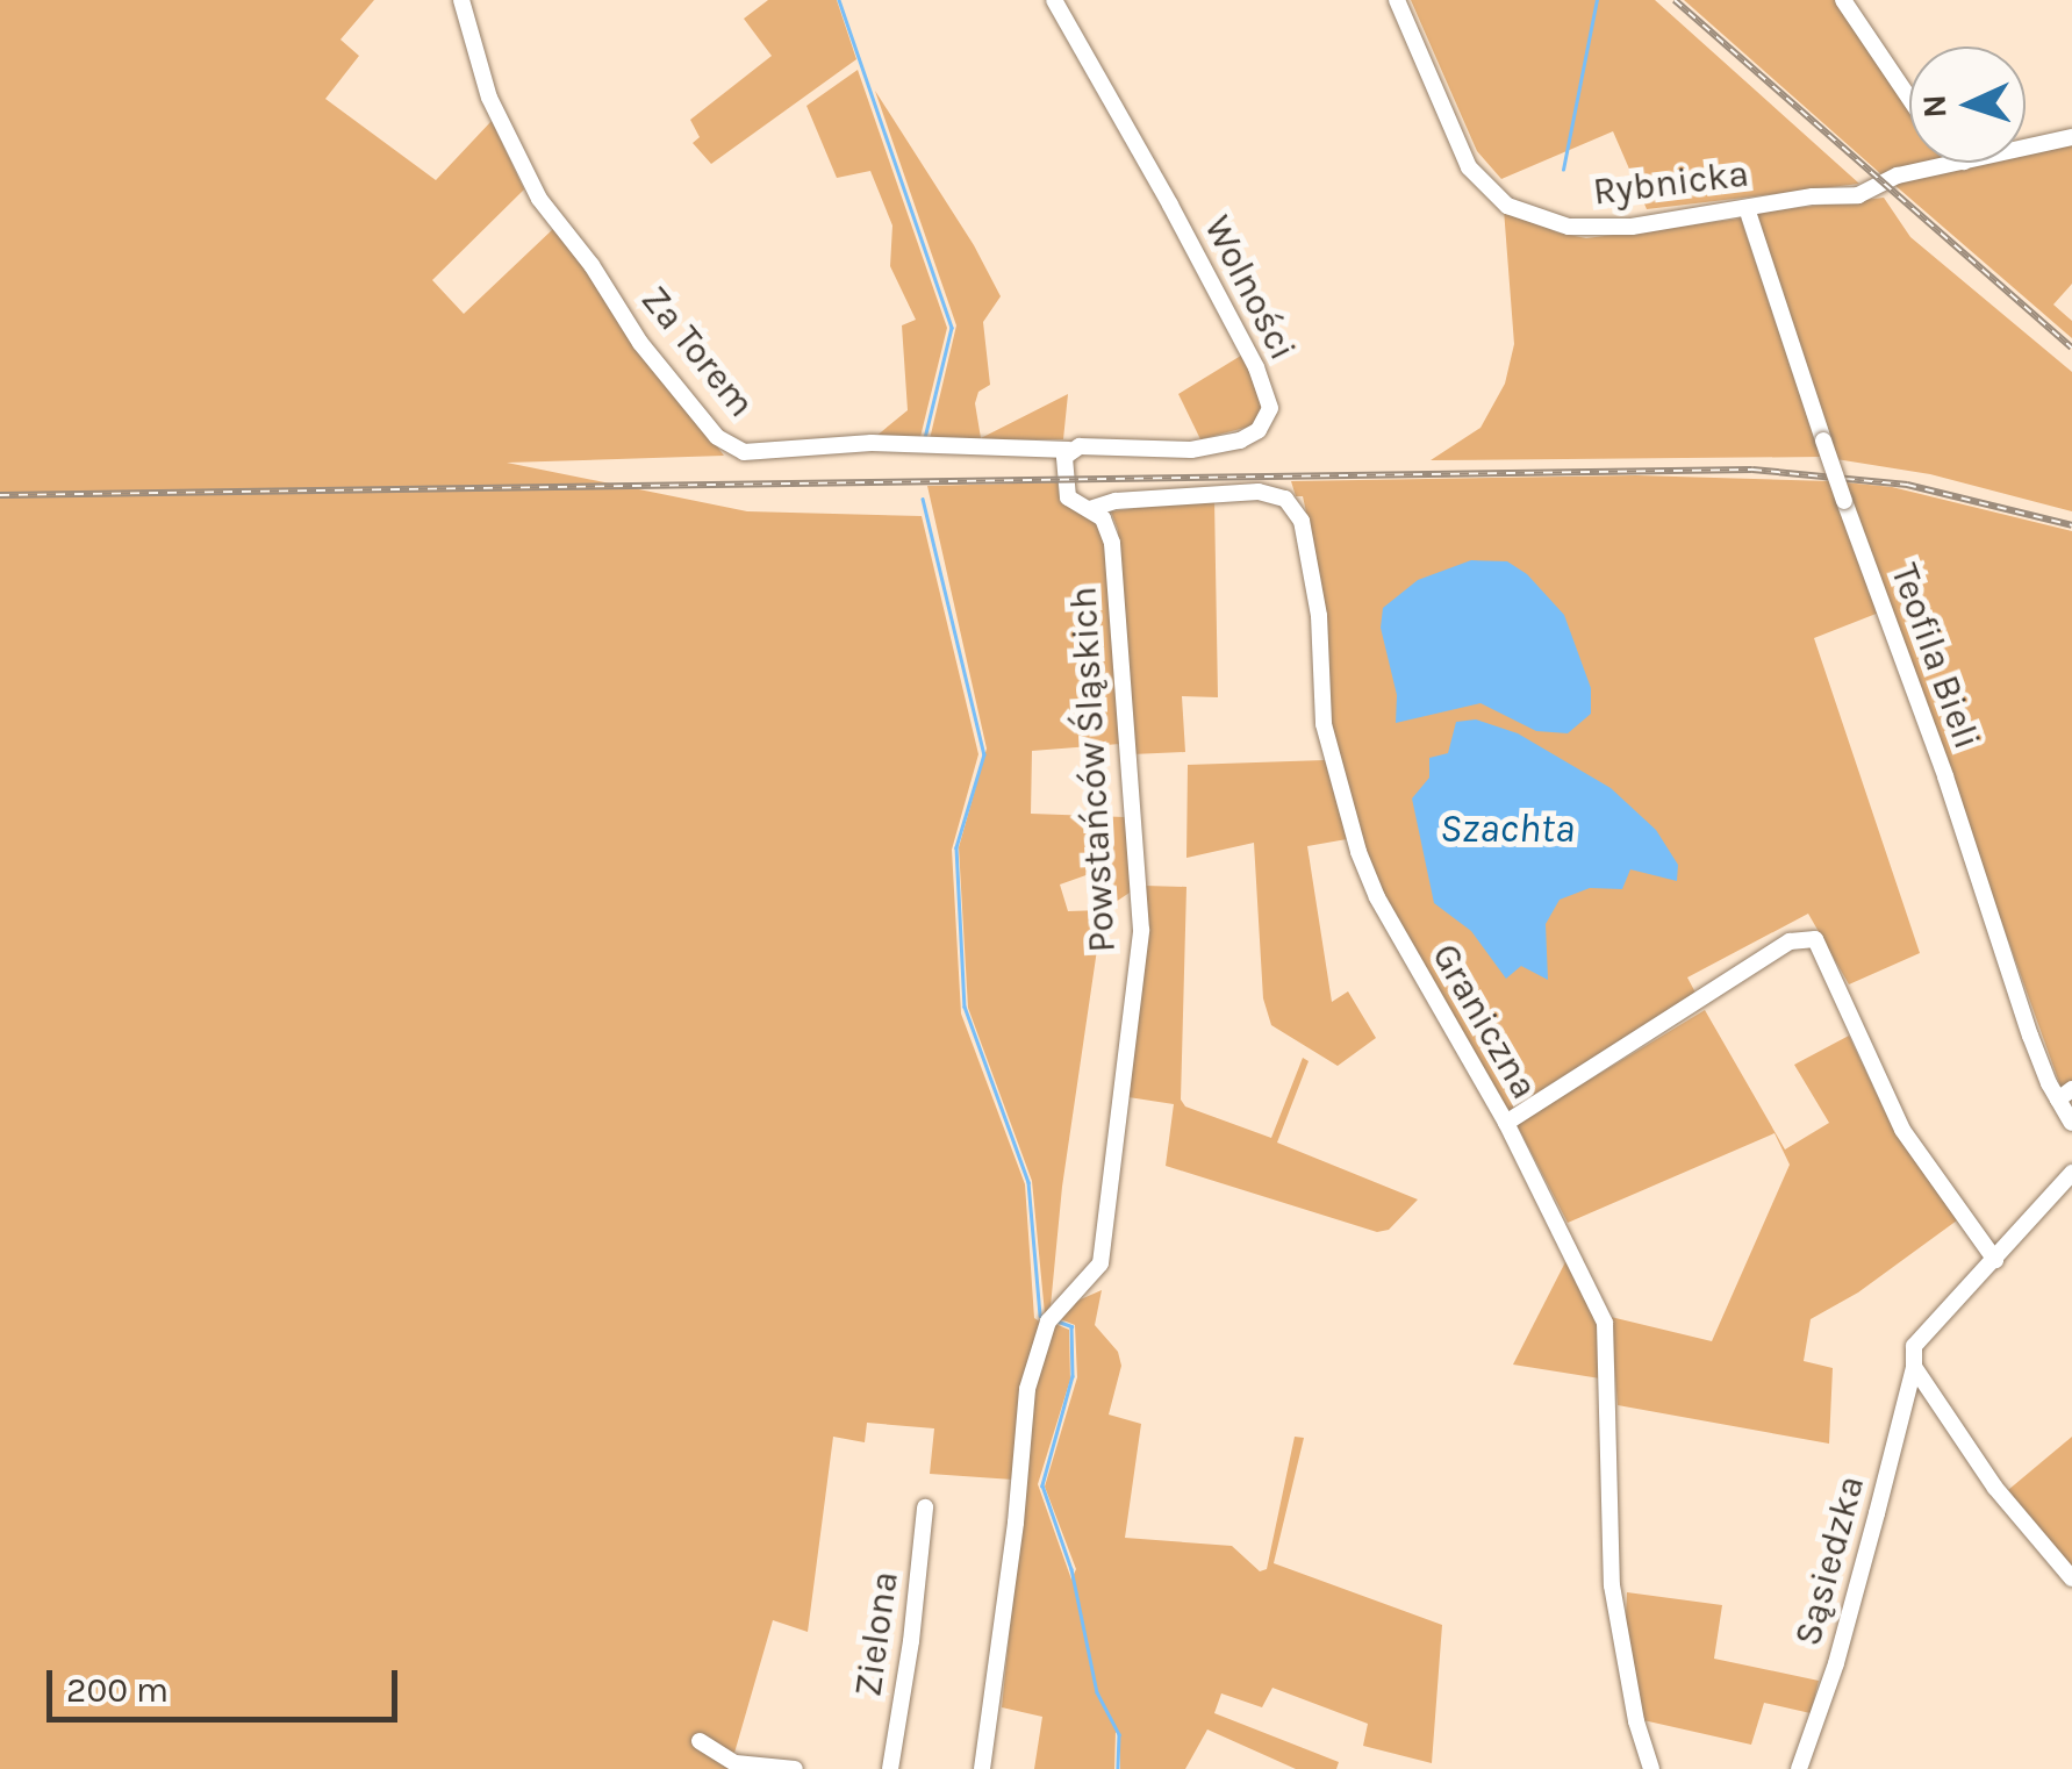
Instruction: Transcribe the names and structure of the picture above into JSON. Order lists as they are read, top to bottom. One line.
{"streets":{"street":["Rybnicka","Wolności","Za Torem","Teofila Bieli","Powstańców Śląskich","Graniczna","Sąsiedzka","Zielona"]},"crossings":[["Rybnicka","Teofila Bieli"],["Wolności","Za Torem"],["Wolności","Powstańców Śląskich"],["Za Torem","Powstańców Śląskich"],["Powstańców Śląskich","Graniczna"]],"water":["Szachta"],"scale_bar":"200 m","north":"left"}
